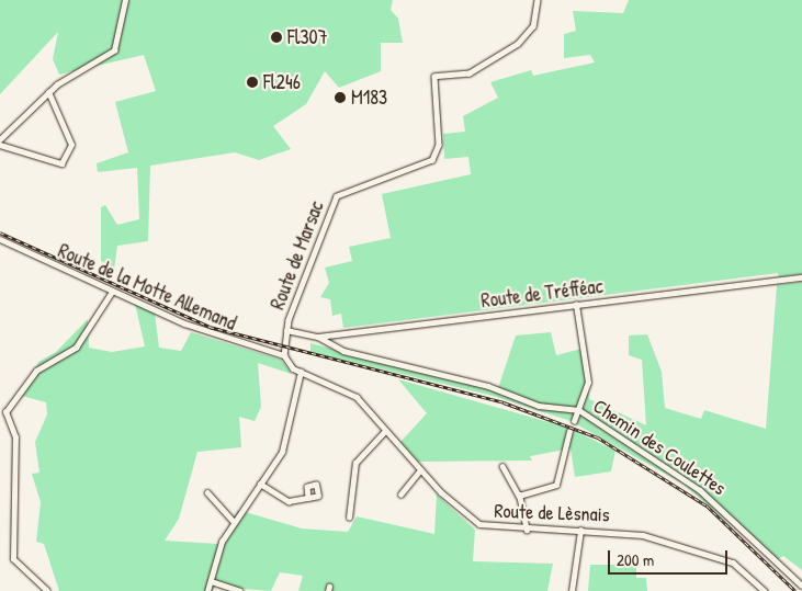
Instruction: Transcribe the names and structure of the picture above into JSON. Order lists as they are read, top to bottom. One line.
{"streets":{"street":["Route de Marsac","Route de la Motte Allemand","Route de Tréfféac","Chemin des Coulettes","Route de Lèsnais"]},"crossings":[["Route de Marsac","Route de Tréfféac"],["Route de la Motte Allemand","Route de Lèsnais"],["Route de Tréfféac","Chemin des Coulettes"]],"places":["Fl307","Fl246","M183"],"scale_bar":"200 m"}
